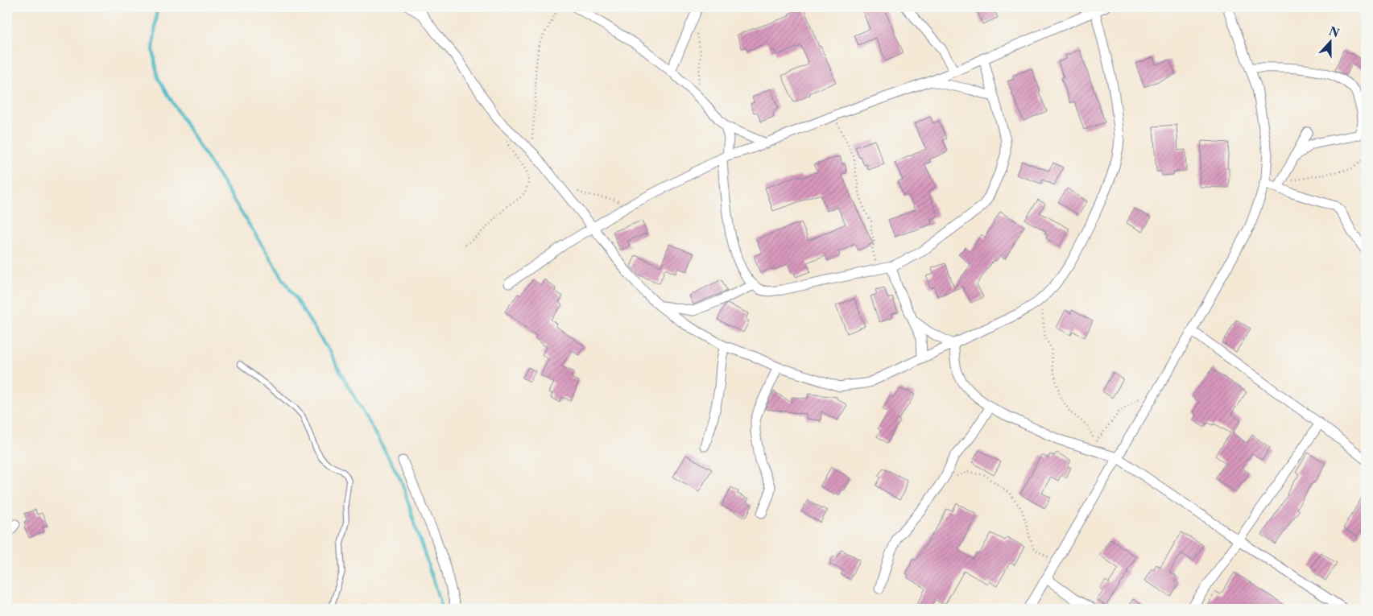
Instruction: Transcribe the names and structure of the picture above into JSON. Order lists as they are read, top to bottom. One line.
{"north":"top"}
